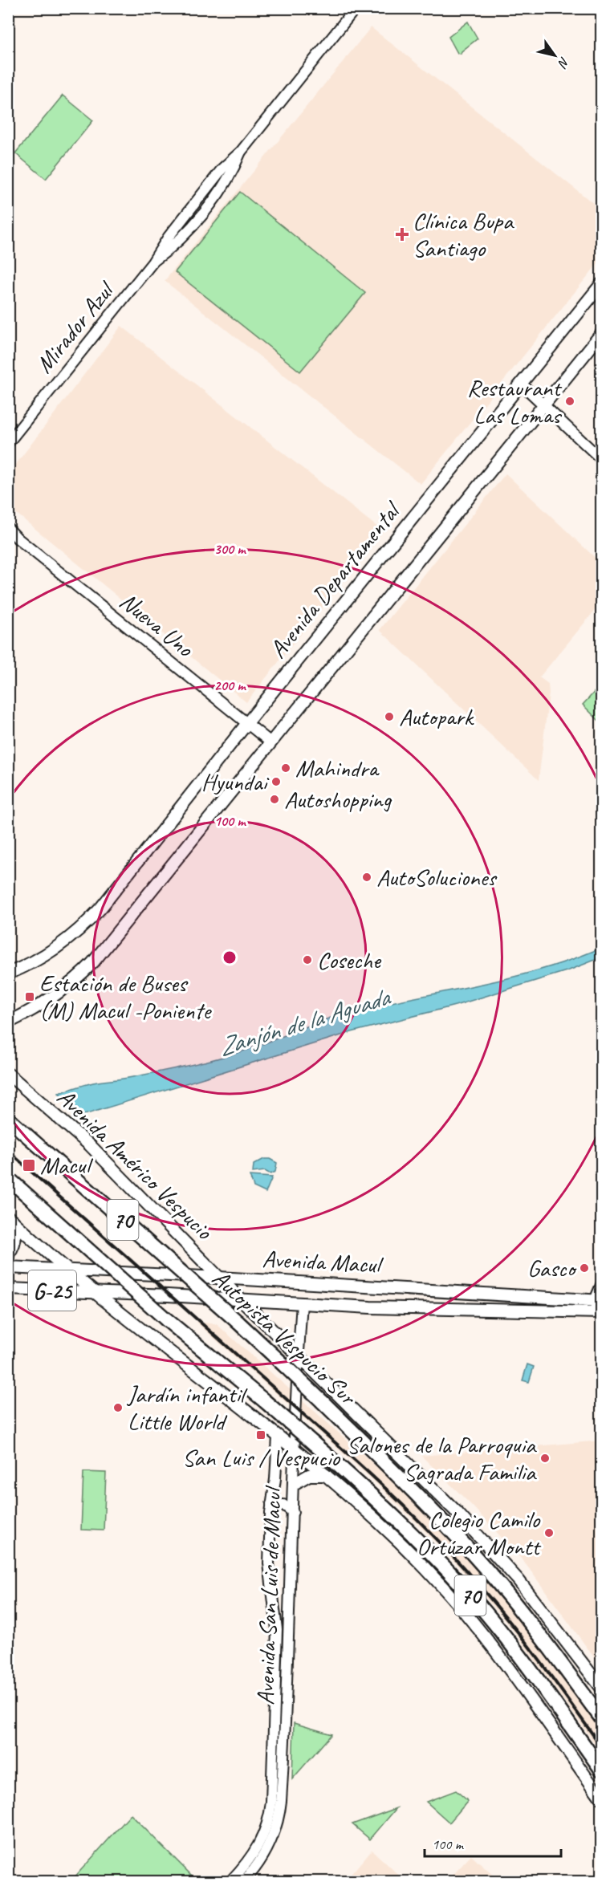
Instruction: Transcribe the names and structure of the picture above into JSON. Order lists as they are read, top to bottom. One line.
{"streets":{"highway":["70","Autopista Vespucio Sur"],"main road":["Avenida Departamental","Avenida Américo Vespucio","Avenida Macul","G-25"],"street":["Mirador Azul","Nueva Uno","Avenida San Luis de Macul"]},"crossings":[["Avenida Departamental","Nueva Uno"],["Avenida Américo Vespucio","Avenida Macul"],["Avenida Américo Vespucio","Avenida San Luis de Macul"],["Avenida Macul","Avenida San Luis de Macul"]],"water":["Zanjón de la Aguada"],"places":{"health":["Clínica Bupa Santiago"],"other":["Restaurant Las Lomas","Autopark","Mahindra","Hyundai","Autoshopping","AutoSoluciones","Coseche","Gasco","Jardín infantil Little World","Salones de la Parroquia Sagrada Familia","Colegio Camilo Ortúzar Montt"],"transit":["Estación de Buses (M) Macul -Poniente","Macul","San Luis / Vespucio"]},"scale_bar":"100 m","north":"bottom right","rings":["300 m","200 m","100 m"]}
